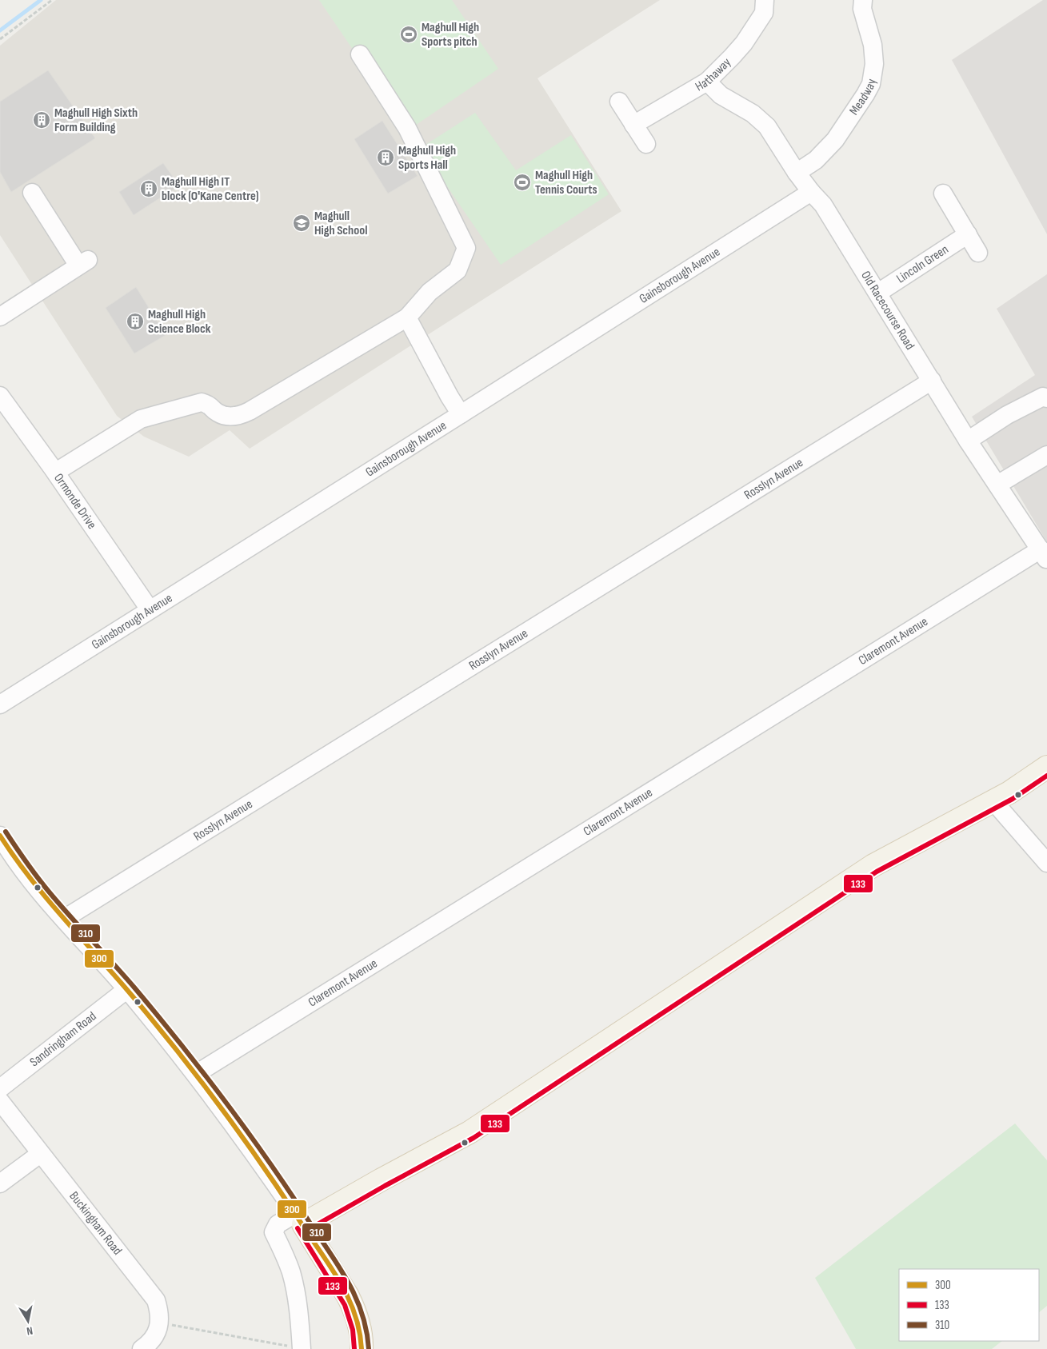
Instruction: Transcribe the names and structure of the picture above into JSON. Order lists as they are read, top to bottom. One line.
{"streets":{"street":["Hathaway","Meadway","Lincoln Green","Gainsborough Avenue","Old Racecourse Road","Rosslyn Avenue","Ormonde Drive","Claremont Avenue","Sandringham Road","Buckingham Road"]},"crossings":[["Hathaway","Old Racecourse Road"],["Meadway","Old Racecourse Road"],["Lincoln Green","Old Racecourse Road"],["Gainsborough Avenue","Old Racecourse Road"],["Gainsborough Avenue","Ormonde Drive"],["Old Racecourse Road","Rosslyn Avenue"],["Old Racecourse Road","Claremont Avenue"]],"places":{"sports":["Maghull High Sports pitch","Maghull High Tennis Courts"],"building":["Maghull High Sixth Form Building","Maghull High Sports Hall","Maghull High IT block (O'Kane Centre)","Maghull High Science Block"],"school or university":["Maghull High School"]},"lines":["transit line 133","transit line 310","transit line 300"],"legend":["300","133","310"],"north":"bottom"}
